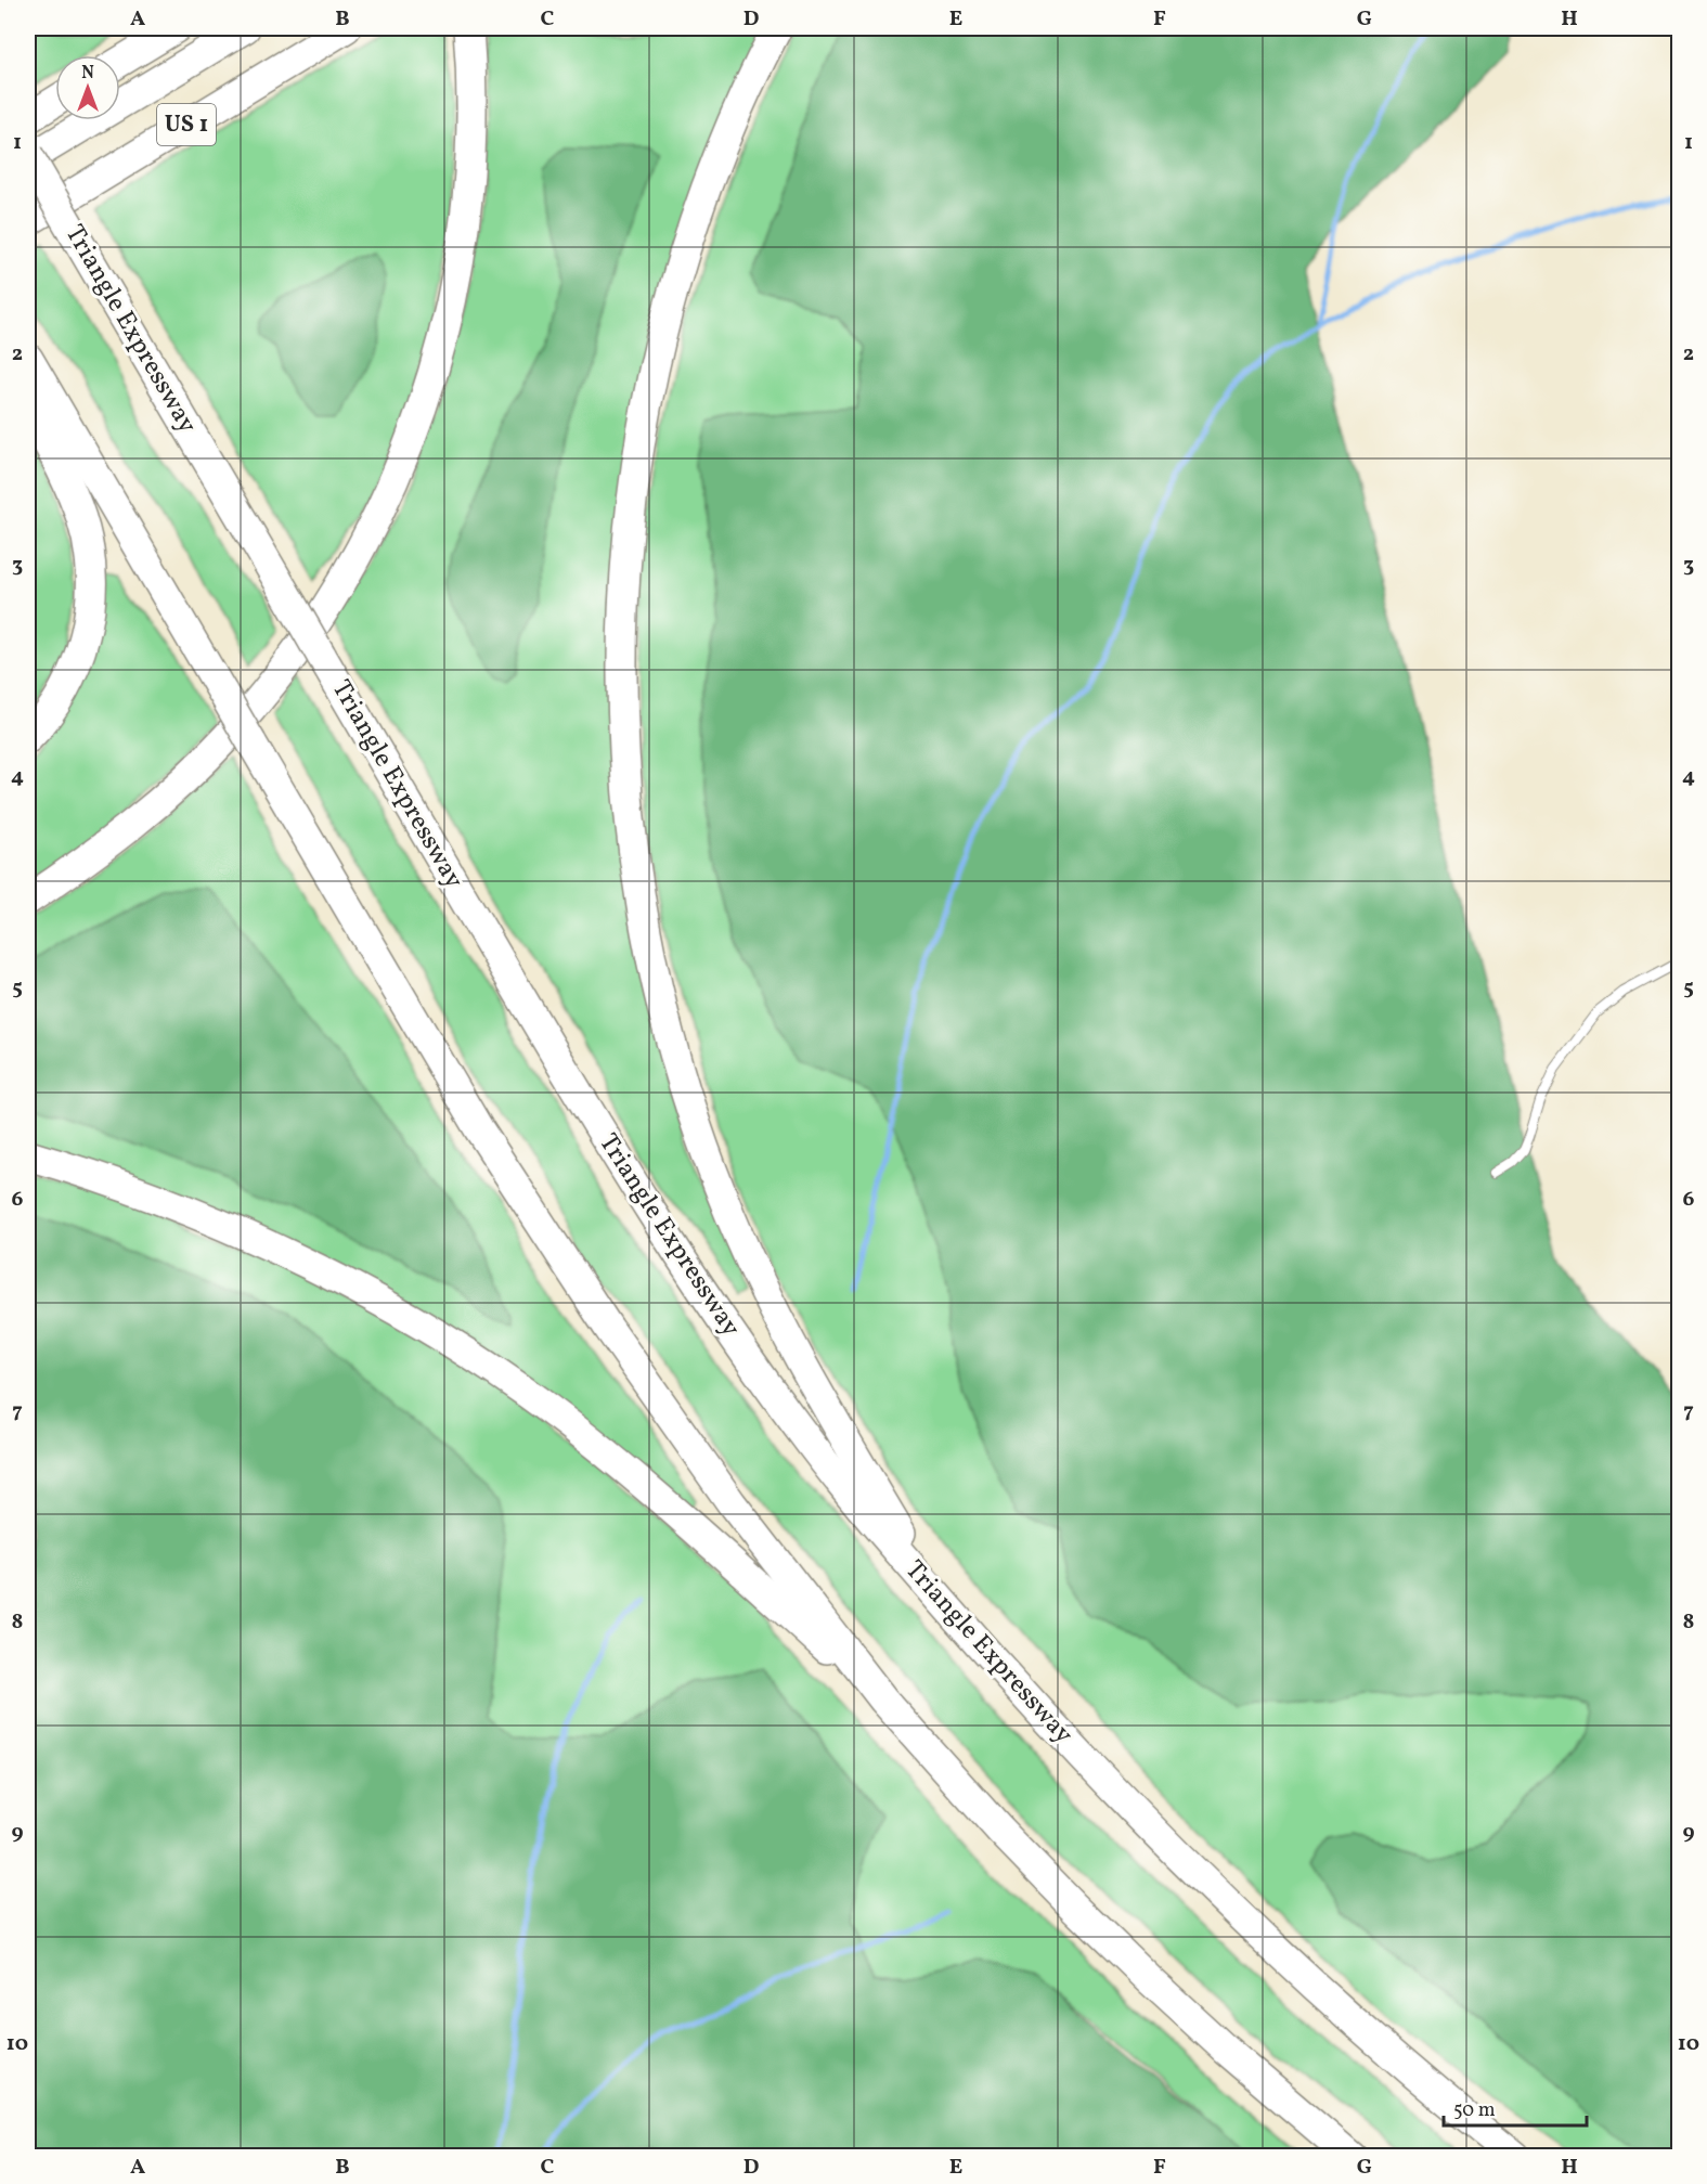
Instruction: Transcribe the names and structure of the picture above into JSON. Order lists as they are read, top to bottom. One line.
{"streets":{"highway":["US 1","Triangle Expressway"]},"crossings":[["US 1","Triangle Expressway"]],"scale_bar":"50 m","north":"top","grid":{"columns":["A","B","C","D","E","F","G","H"],"rows":["1","2","3","4","5","6","7","8","9","10"]}}
